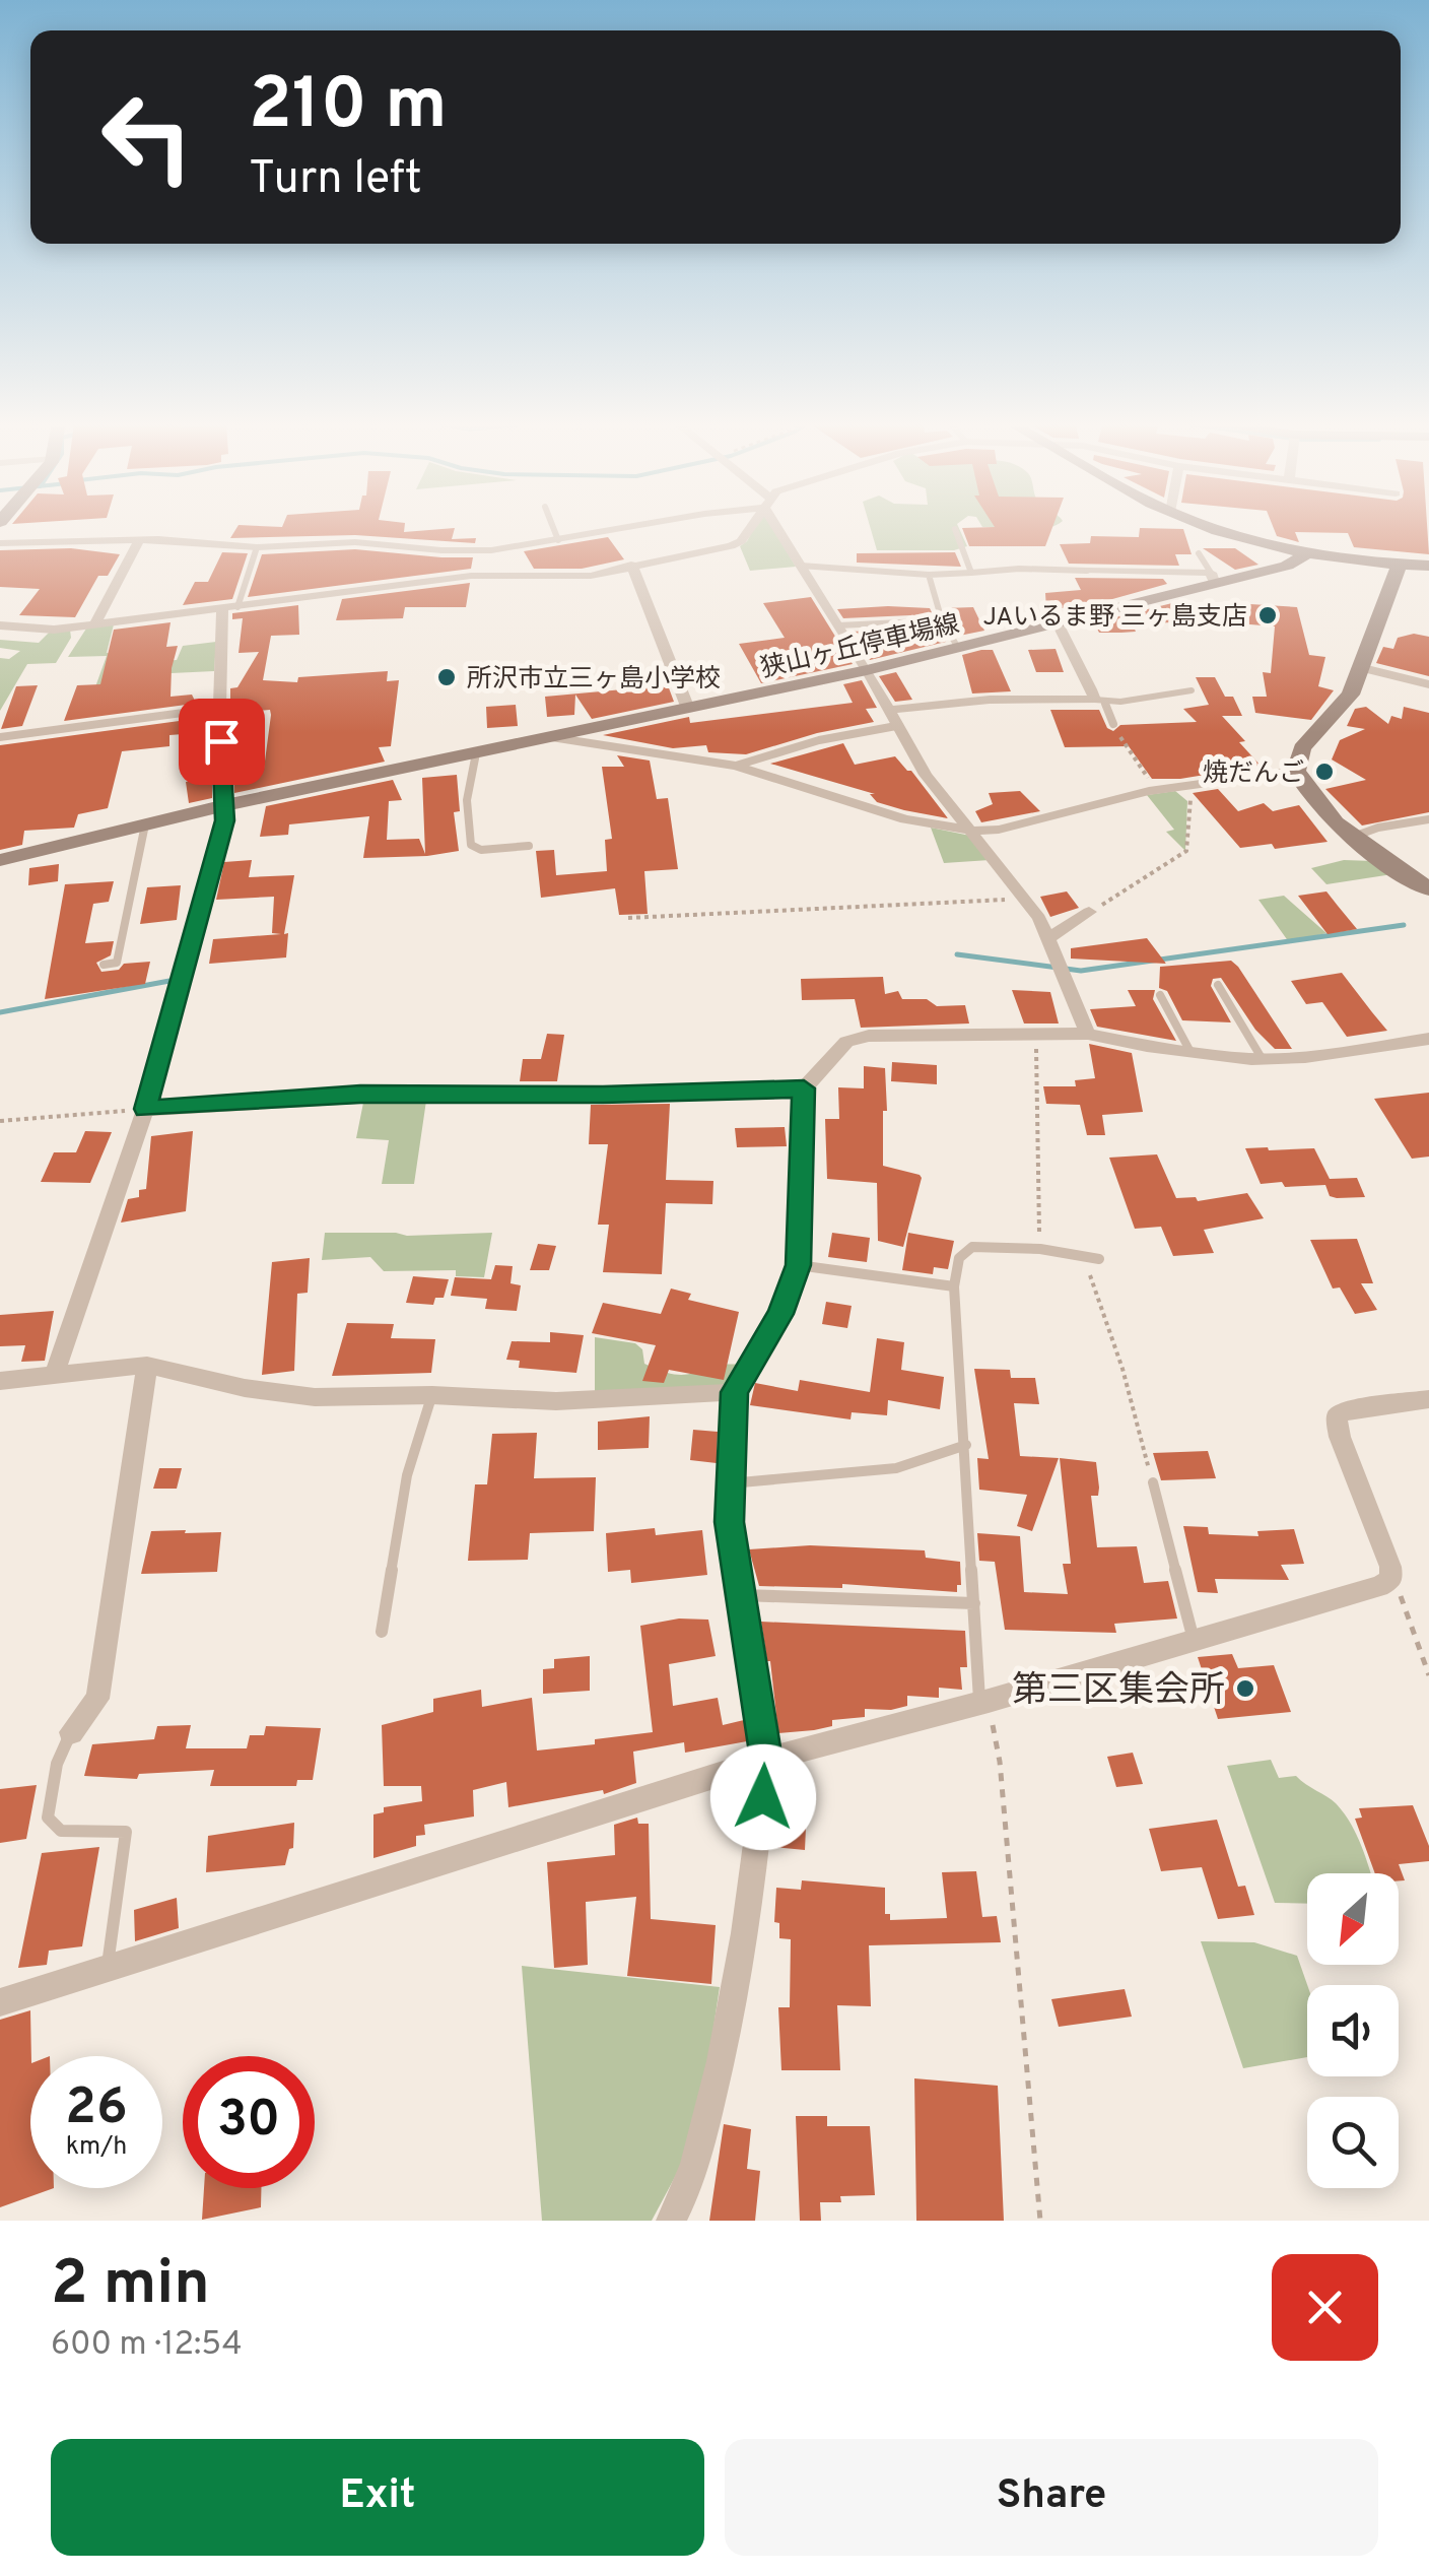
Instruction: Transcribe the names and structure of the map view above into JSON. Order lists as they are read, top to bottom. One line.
{"streets":{"main road":["狭山ヶ丘停車場線"]},"places":["JAいるま野 三ヶ島支店","所沢市立三ヶ島小学校","焼だんご","第三区集会所"],"north":"bottom left","page":{"turn":["210 m","Turn left"],"speed":"26 km/h","limit":"30","heading":["2 min","600 m · 12:54"],"buttons":["Exit","Share"]}}
